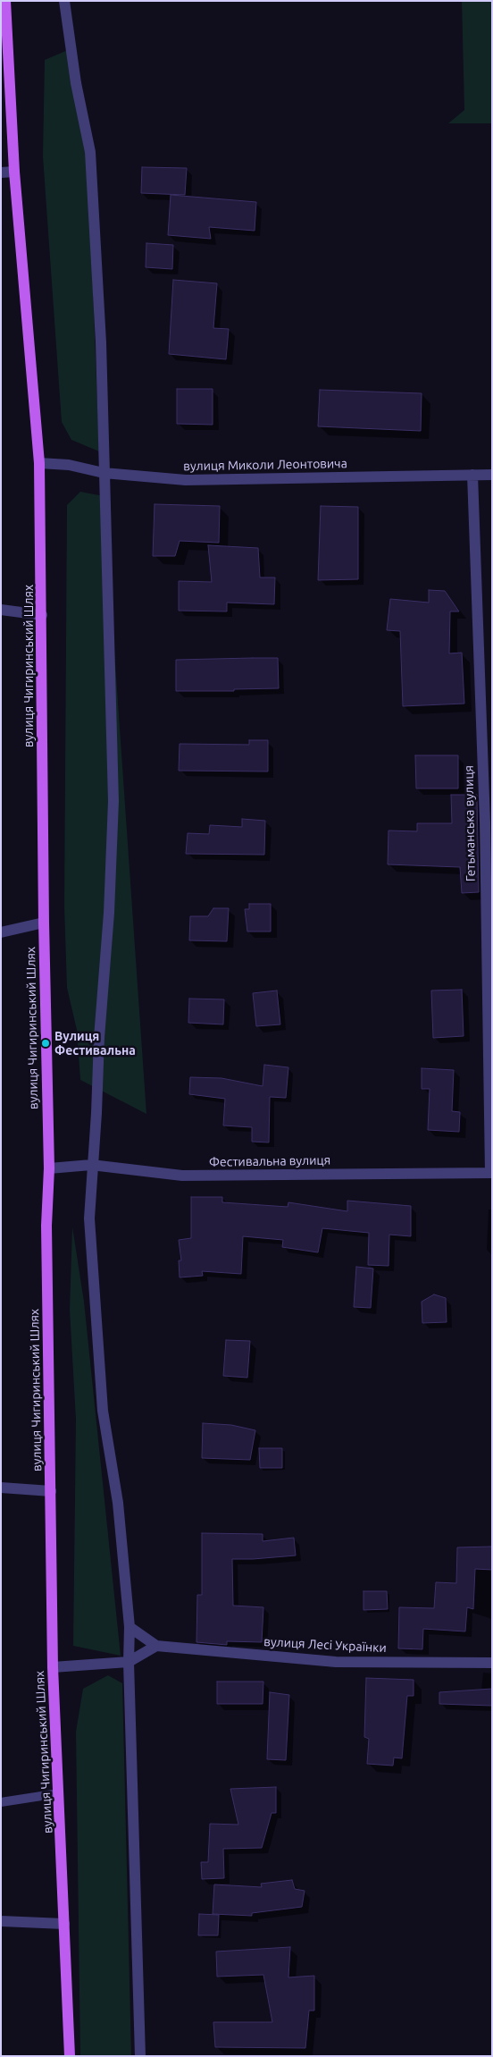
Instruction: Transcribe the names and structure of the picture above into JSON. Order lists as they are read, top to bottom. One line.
{"streets":{"main road":["вулиця Чигиринський Шлях"],"street":["вулиця Миколи Леонтовича","Гетьманська вулиця","Фестивальна вулиця","вулиця Лесі Українки"]},"crossings":[["вулиця Миколи Леонтовича","вулиця Чигиринський Шлях"],["вулиця Миколи Леонтовича","Гетьманська вулиця"],["вулиця Чигиринський Шлях","Фестивальна вулиця"],["Гетьманська вулиця","Фестивальна вулиця"]],"places":["Вулиця Фестивальна"]}
